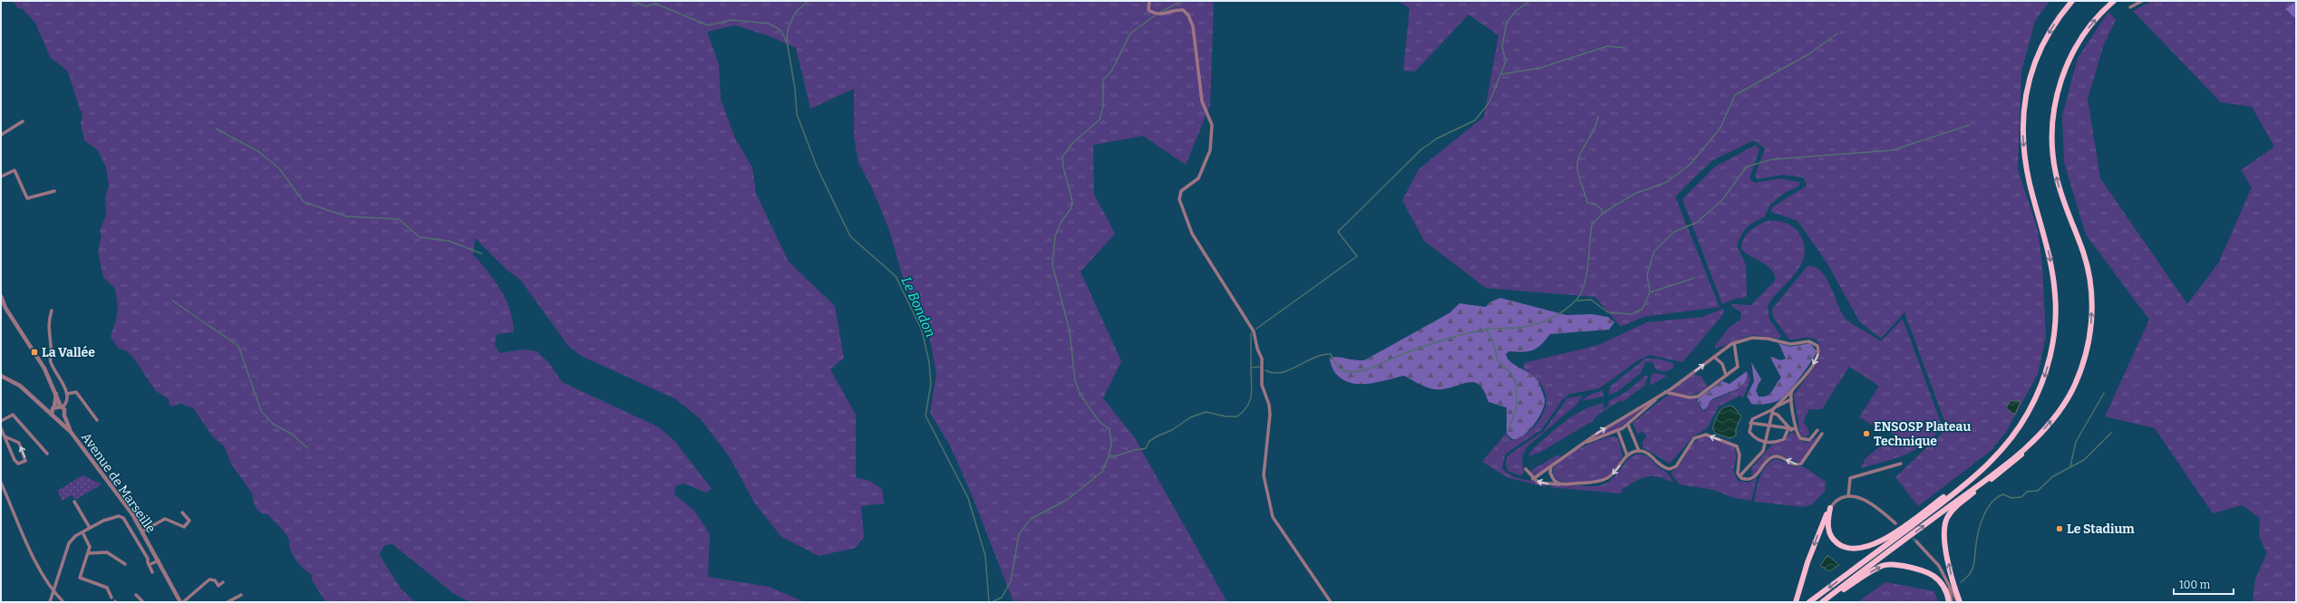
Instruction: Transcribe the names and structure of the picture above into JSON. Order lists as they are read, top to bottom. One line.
{"streets":{"street":["Avenue de Marseille"]},"water":["Le Bondon"],"places":{"transit":["La Vallée"],"other":["ENSOSP Plateau Technique","Le Stadium"]},"scale_bar":"100 m"}
